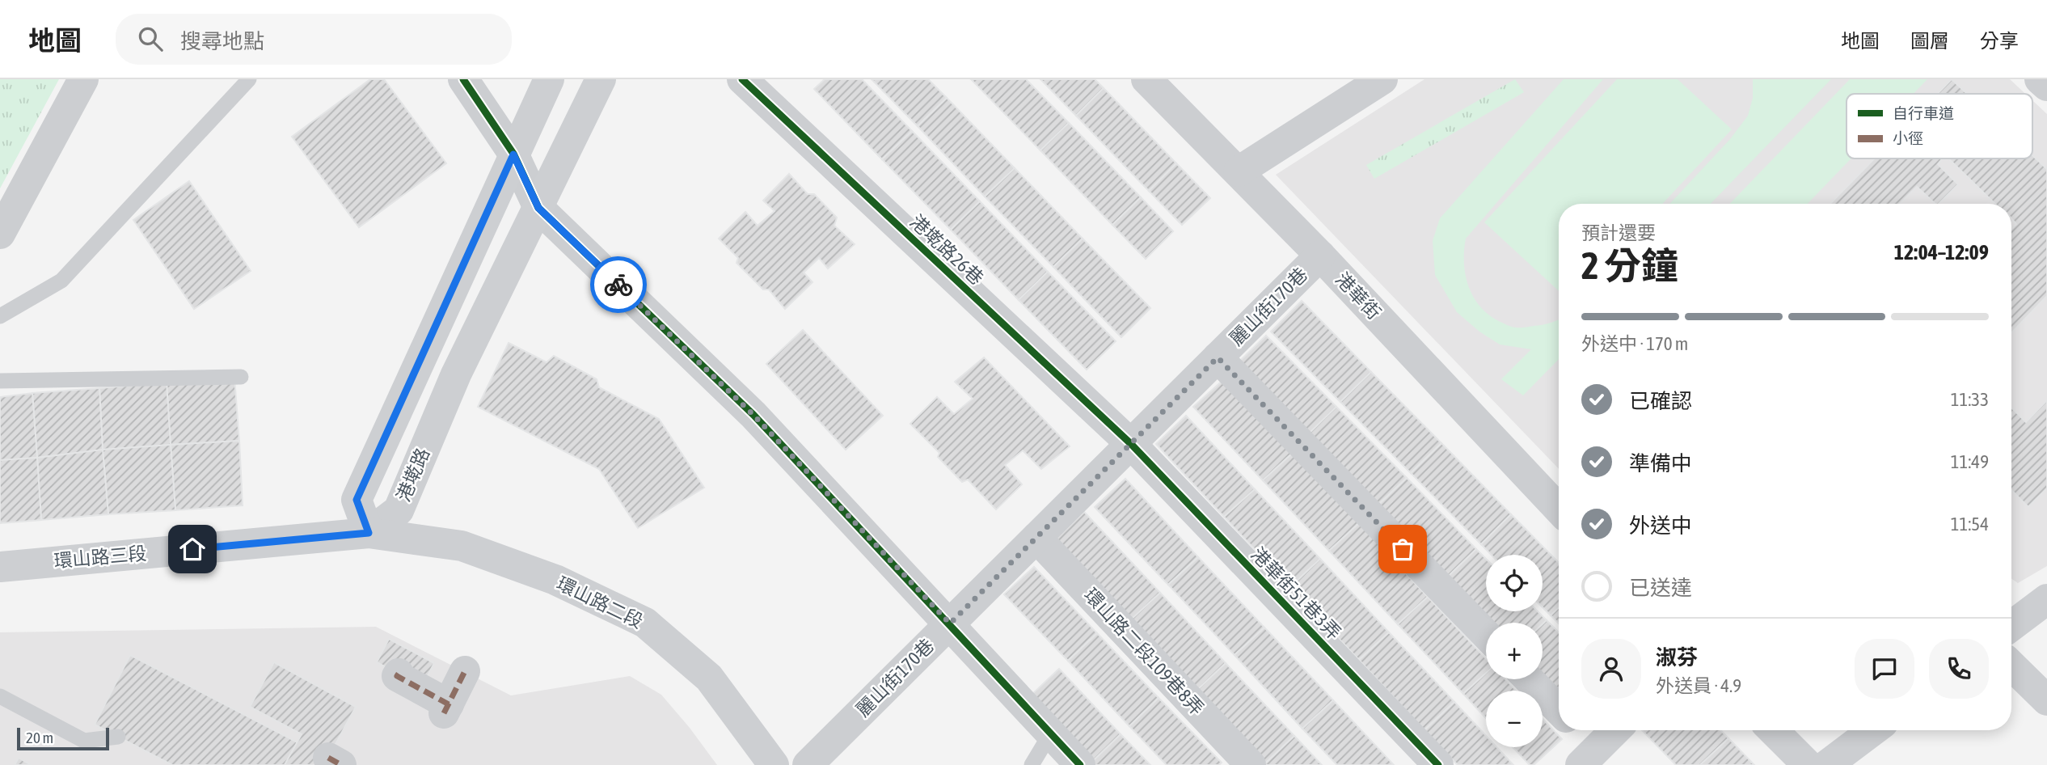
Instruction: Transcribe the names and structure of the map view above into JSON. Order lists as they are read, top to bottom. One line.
{"streets":{"street":["港墘路26巷","港華街","麗山街170巷","港墘路","環山路三段","港華街51巷3弄","環山路二段","環山路二段109巷8弄"]},"crossings":[["港墘路26巷","麗山街170巷"],["港墘路26巷","港華街51巷3弄"],["港華街","麗山街170巷"],["麗山街170巷","港華街51巷3弄"],["麗山街170巷","環山路二段109巷8弄"],["港墘路","環山路三段"],["港墘路","環山路二段"],["環山路三段","環山路二段"]],"legend":["自行車道","小徑"],"scale_bar":"20 m","page":{"header":"地圖","search":"搜尋地點","nav":["地圖","圖層","分享"],"heading":["2 分鐘","預計還要","12:04–12:09"],"panel":["淑芬","外送員 · 4.9"],"bar":"外送中 · 170 m","list":[["已確認","11:33"],["準備中","11:49"],["外送中","11:54"],"已送達"],"map_buttons":["+","−"],"scale":"20 m"}}
